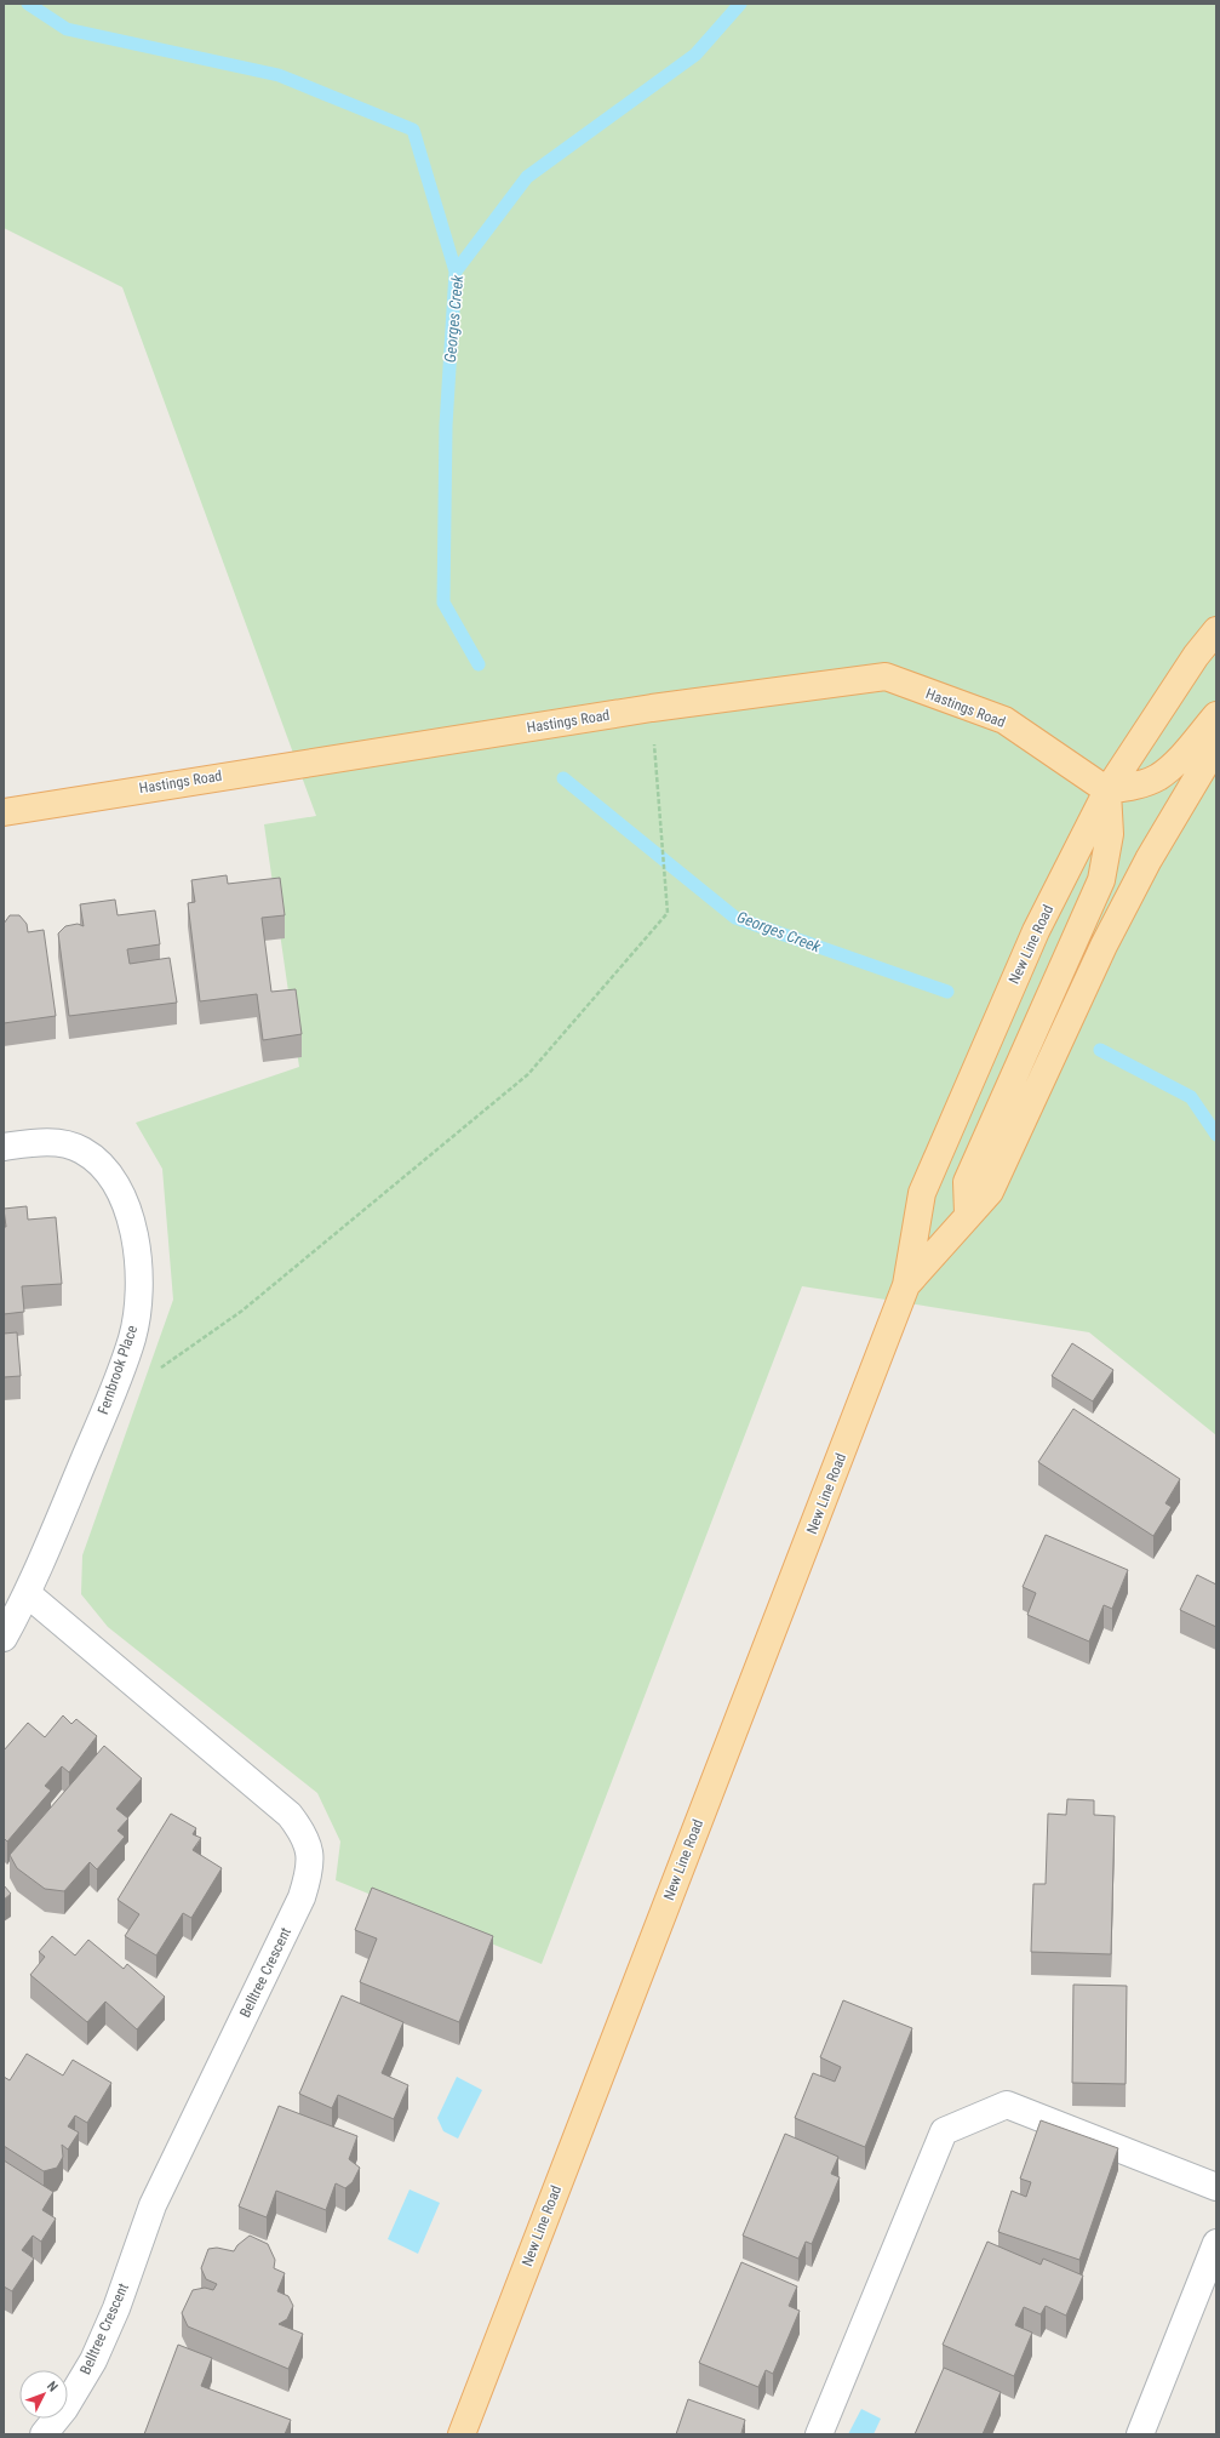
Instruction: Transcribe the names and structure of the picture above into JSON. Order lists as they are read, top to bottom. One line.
{"streets":{"main road":["Hastings Road","New Line Road"],"street":["Fernbrook Place","Belltree Crescent"]},"crossings":[["Hastings Road","New Line Road"],["Fernbrook Place","Belltree Crescent"]],"water":["Georges Creek"],"north":"top right"}
